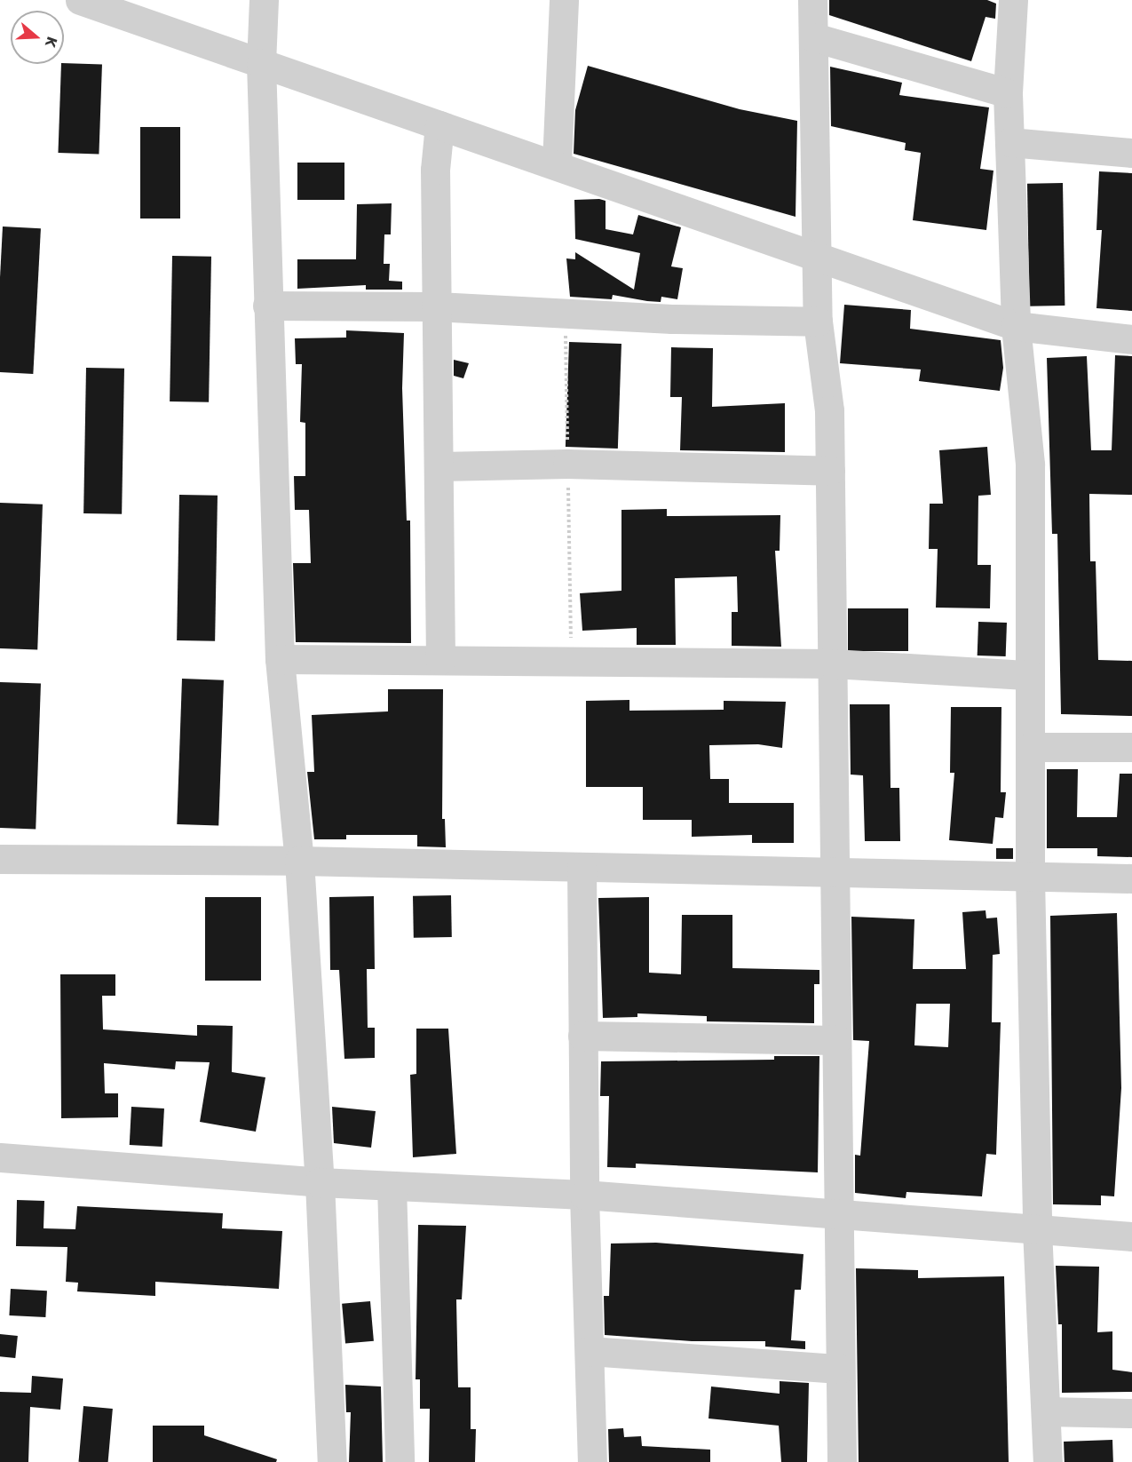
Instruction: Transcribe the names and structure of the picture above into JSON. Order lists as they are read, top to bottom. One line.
{"north":"right"}
